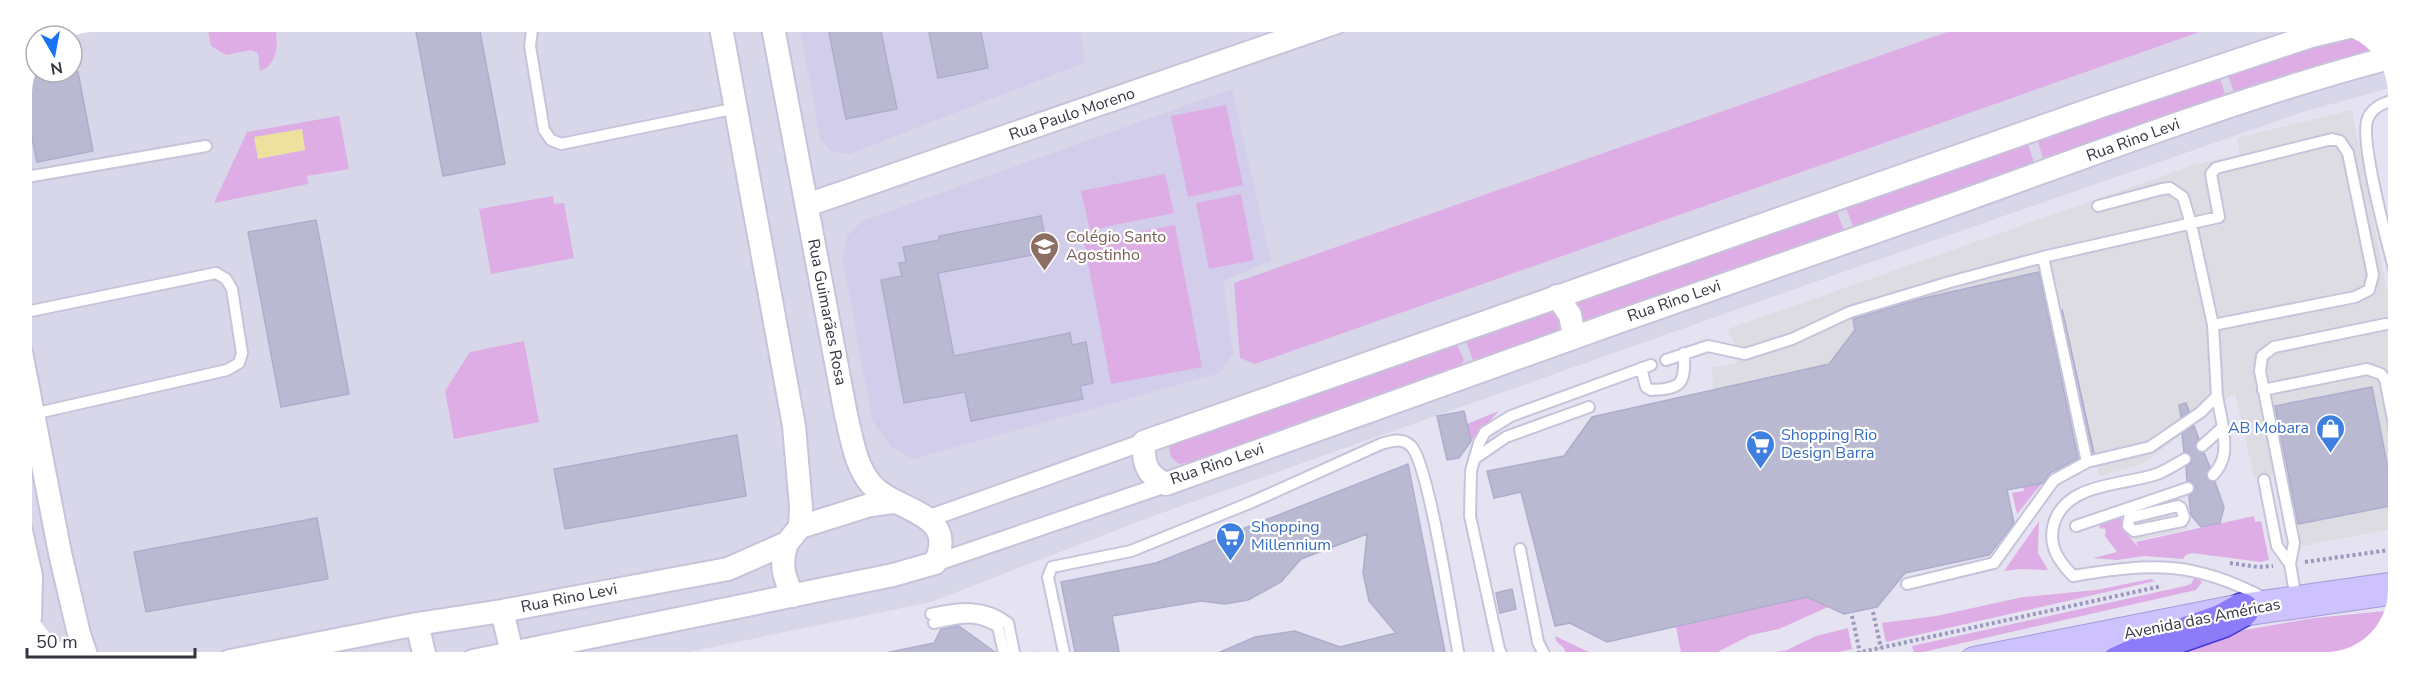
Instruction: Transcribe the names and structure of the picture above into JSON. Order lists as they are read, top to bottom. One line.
{"streets":{"main road":["Avenida das Américas"],"street":["Rua Paulo Moreno","Rua Rino Levi","Rua Guimarães Rosa"]},"crossings":[["Rua Paulo Moreno","Rua Guimarães Rosa"],["Rua Rino Levi","Rua Guimarães Rosa"]],"places":{"school or university":["Colégio Santo Agostinho"],"shop":["AB Mobara"],"supermarket":["Shopping Rio Design Barra","Shopping Millennium"]},"scale_bar":"50 m","north":"bottom"}
